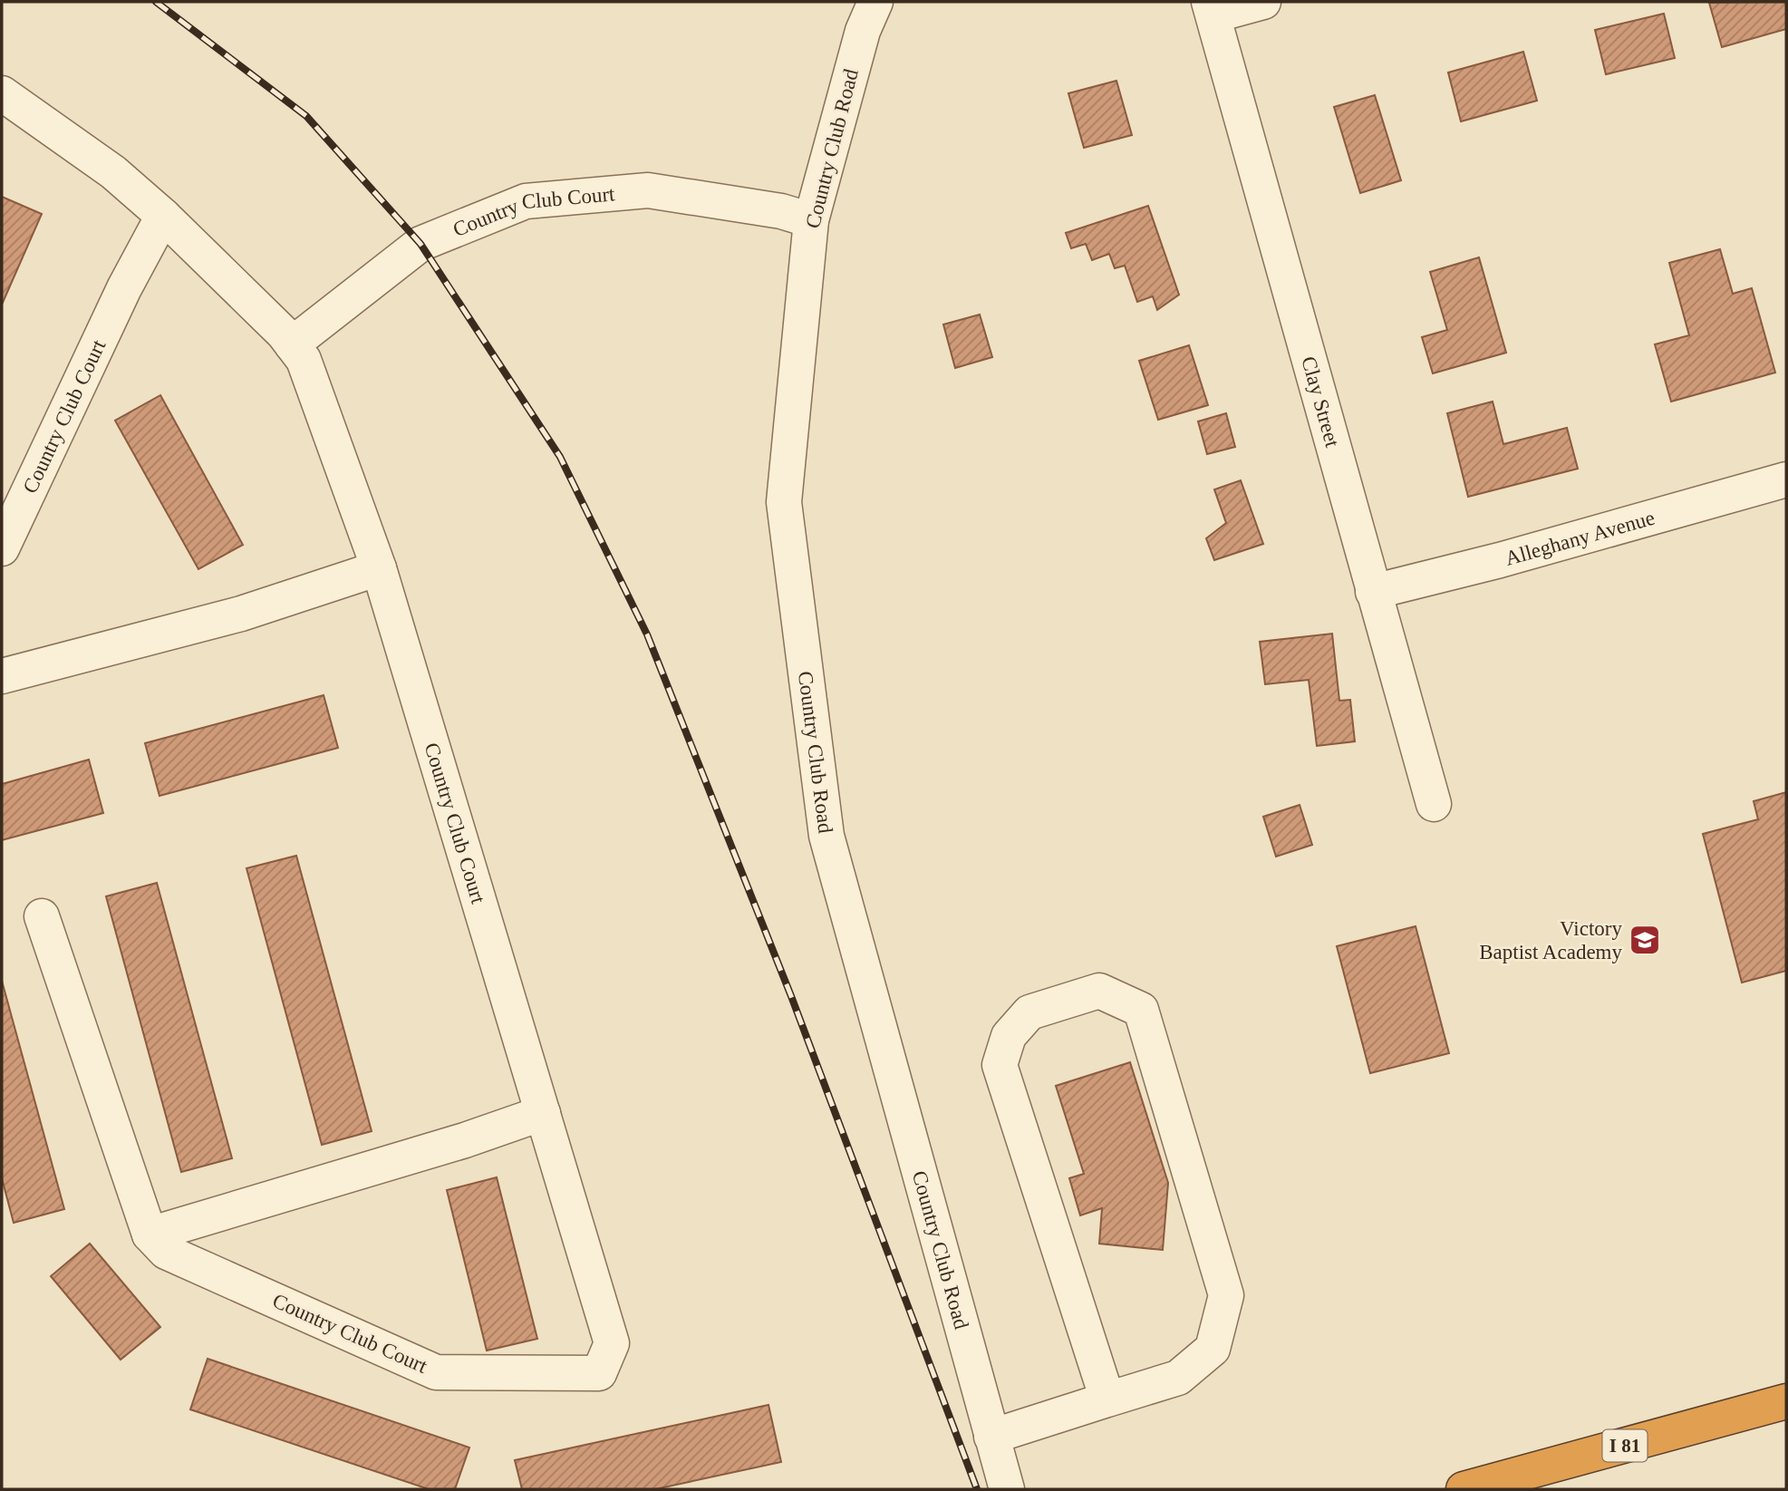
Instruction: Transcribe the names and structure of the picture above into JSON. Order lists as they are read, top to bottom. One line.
{"streets":{"highway":["I 81"],"street":["Country Club Road","Country Club Court","Clay Street","Alleghany Avenue"]},"crossings":[["Country Club Road","Country Club Court"],["Clay Street","Alleghany Avenue"]],"places":{"school or university":["Victory Baptist Academy"]}}
